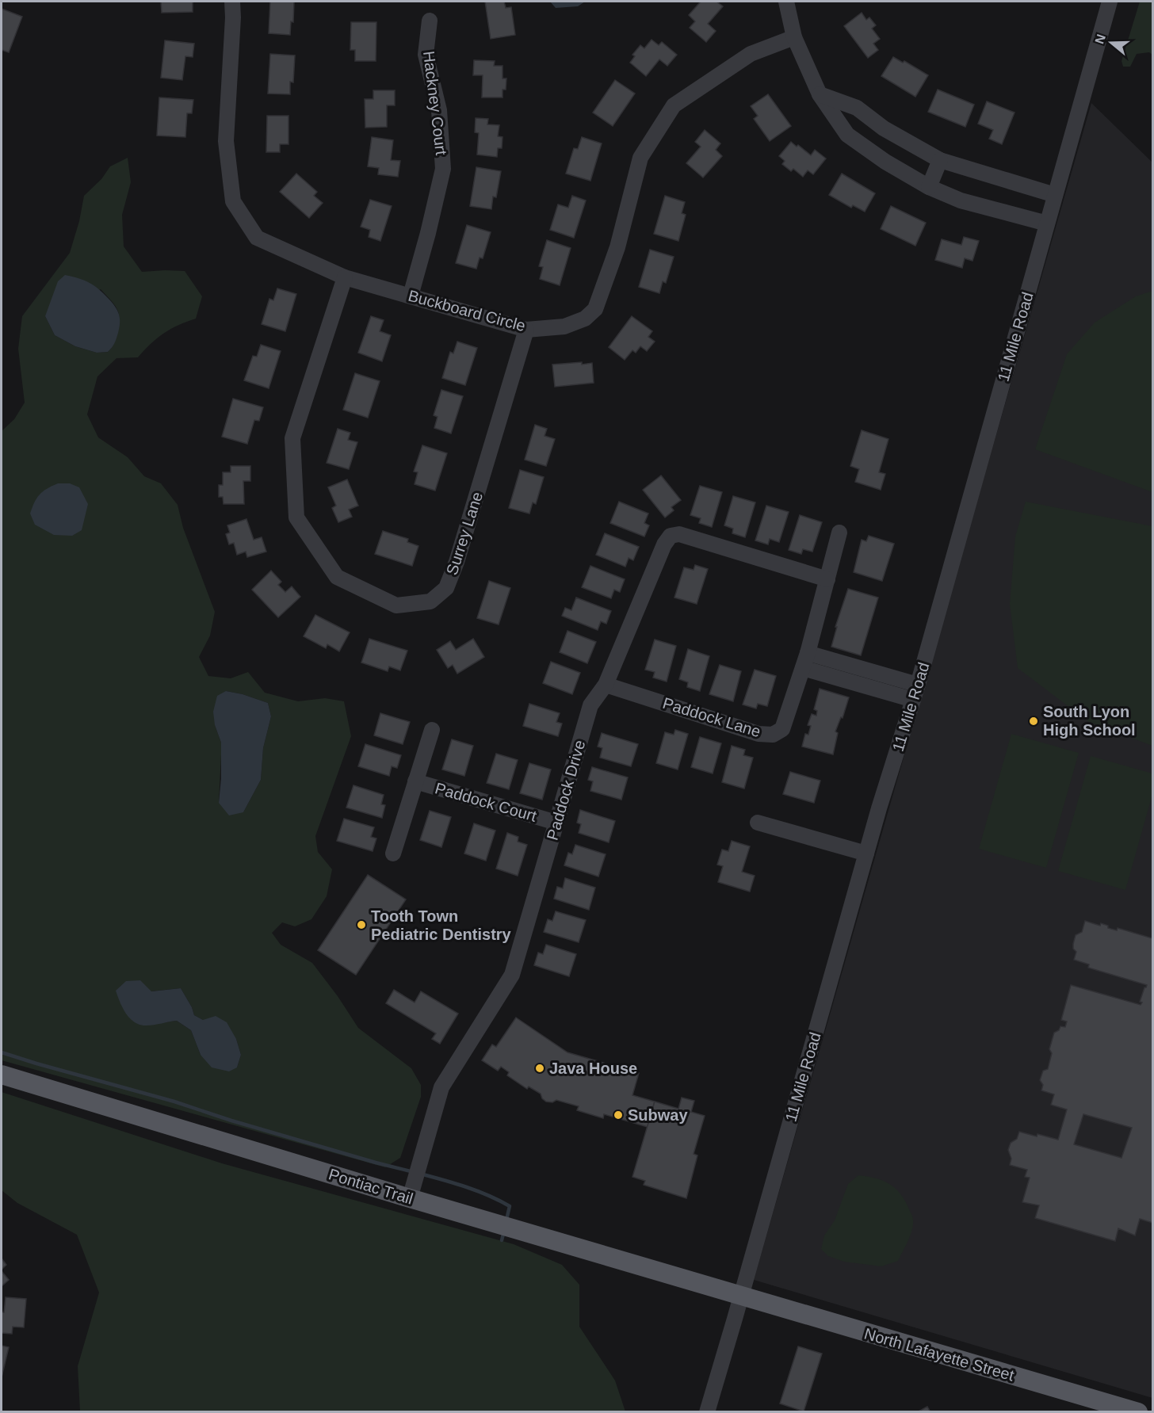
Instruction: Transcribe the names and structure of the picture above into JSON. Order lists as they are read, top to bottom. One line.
{"streets":{"main road":["Pontiac Trail","North Lafayette Street"],"street":["Hackney Court","Buckboard Circle","11 Mile Road","Surrey Lane","Paddock Lane","Paddock Drive","Paddock Court"]},"crossings":[["Hackney Court","Buckboard Circle"],["Buckboard Circle","Surrey Lane"],["11 Mile Road","Pontiac Trail"],["11 Mile Road","North Lafayette Street"],["Paddock Lane","Paddock Drive"],["Paddock Drive","Paddock Court"],["Paddock Drive","Pontiac Trail"],["Pontiac Trail","North Lafayette Street"]],"places":["South Lyon High School","Tooth Town Pediatric Dentistry","Java House","Subway"],"north":"left"}
